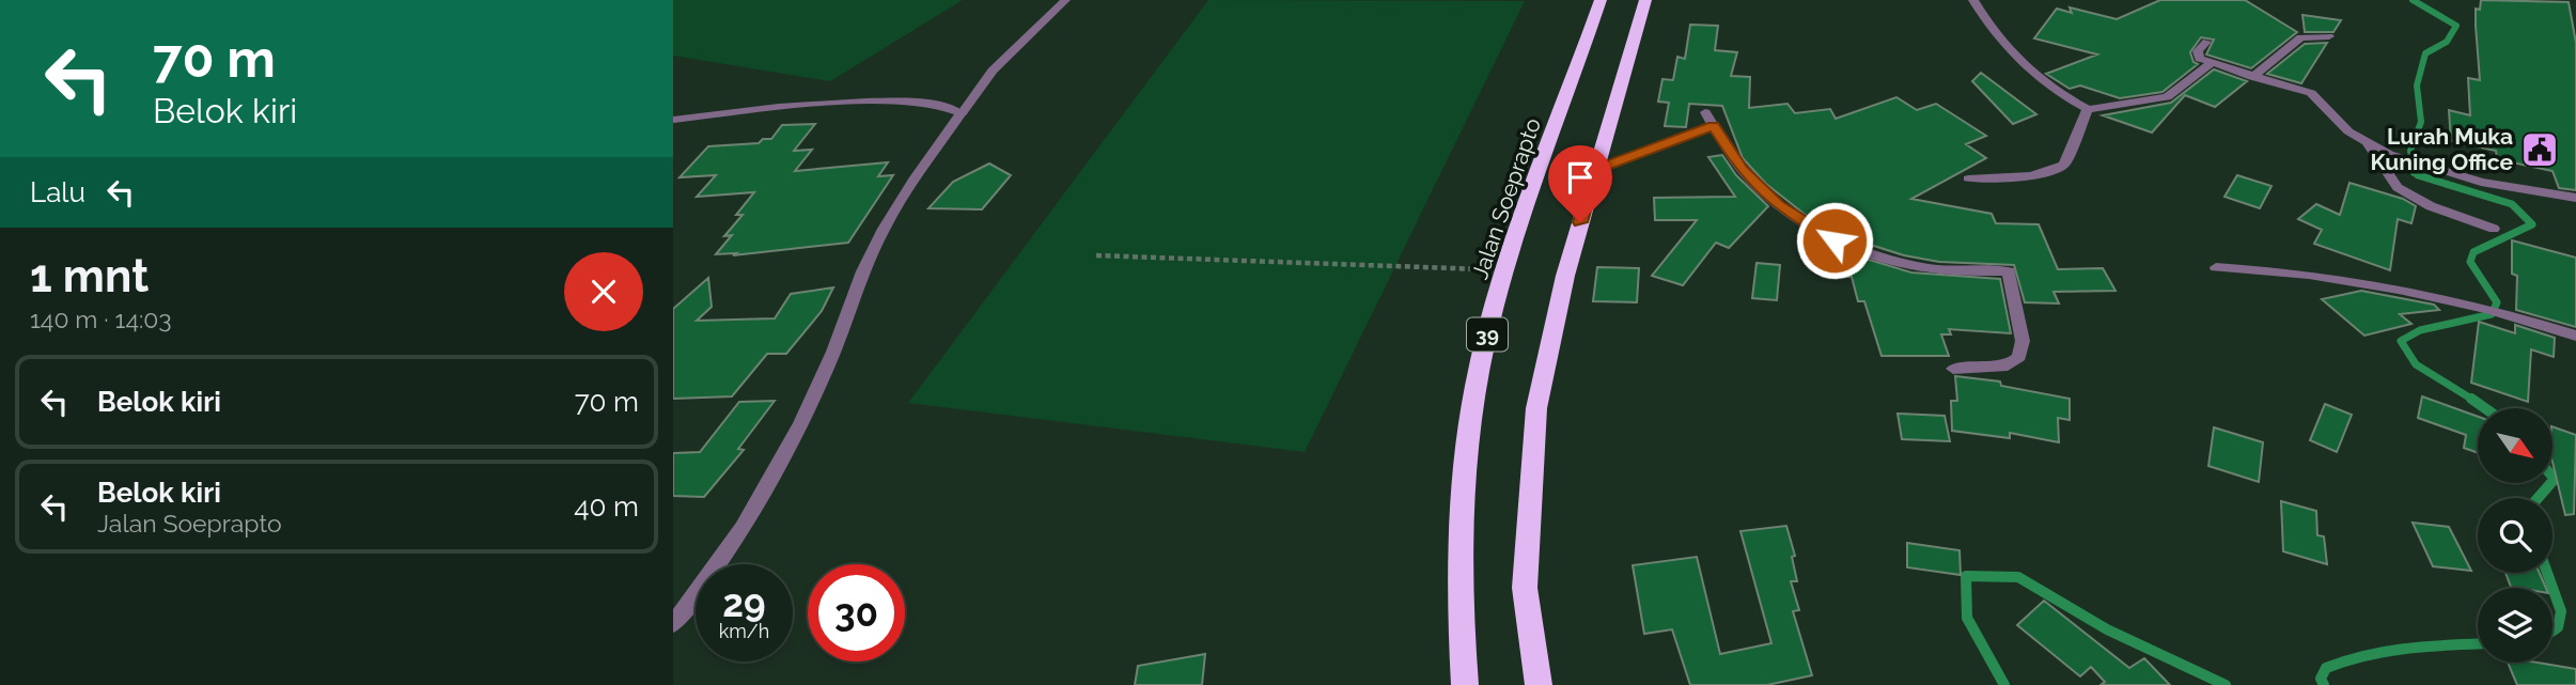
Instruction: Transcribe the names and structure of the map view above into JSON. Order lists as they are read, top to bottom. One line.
{"streets":{"highway":["Jalan Soeprapto","39"]},"places":{"public building":["Lurah Muka Kuning Office"]},"north":"bottom right","page":{"turn":["70 m","Belok kiri"],"then":"Lalu","heading":["1 mnt","140 m · 14:03"],"list":[{"name":"Belok kiri","value":"70 m"},{"name":"Belok kiri","note":"Jalan Soeprapto","value":"40 m"}],"speed":"29 km/h","limit":"30"}}
